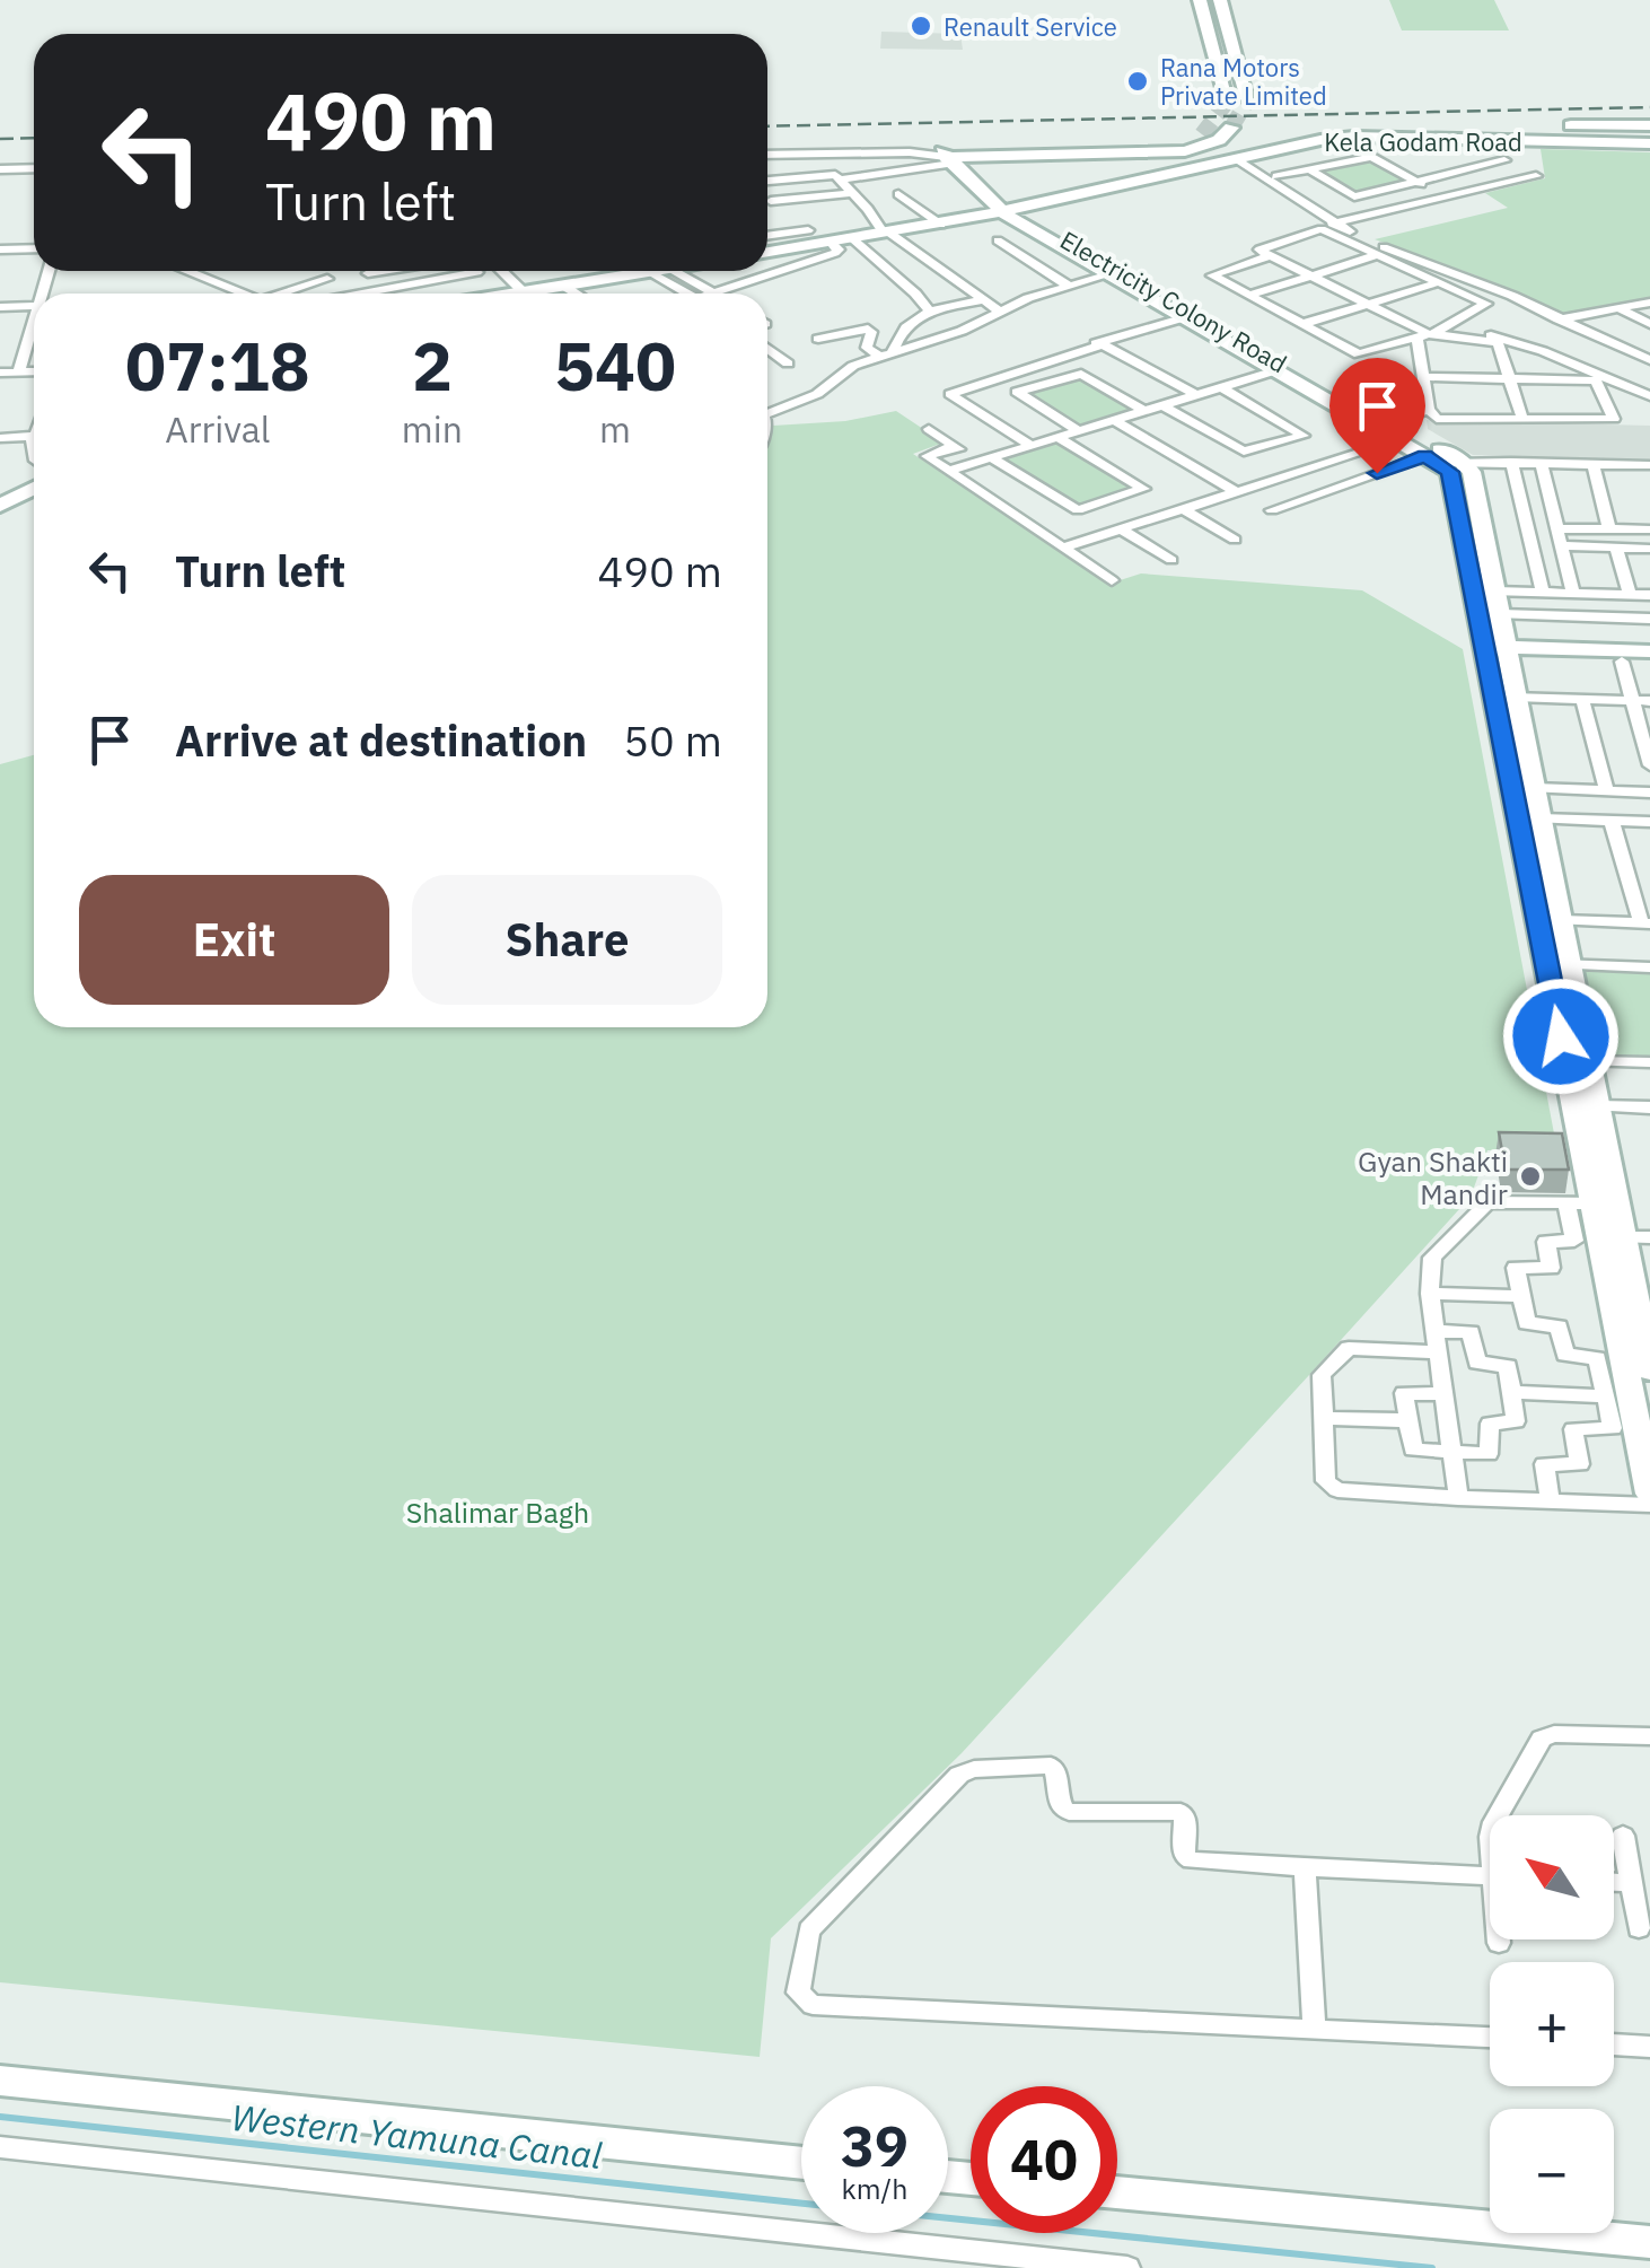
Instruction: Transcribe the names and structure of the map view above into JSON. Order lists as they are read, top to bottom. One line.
{"streets":{"street":["Kela Godam Road","Electricity Colony Road"]},"crossings":[["Kela Godam Road","Electricity Colony Road"]],"water":["Western Yamuna Canal"],"parks":["Shalimar Bagh"],"places":["Renault Service","Rana Motors Private Limited","Gyan Shakti Mandir"],"north":"top left","page":{"turn":["490 m","Turn left"],"eta":["07:18","Arrival","2","min","540","m"],"list":[{"name":"Turn left","value":"490 m"},{"name":"Arrive at destination","value":"50 m"}],"buttons":["Exit","Share"],"map_buttons":["+","−"],"speed":"39 km/h","limit":"40"}}
